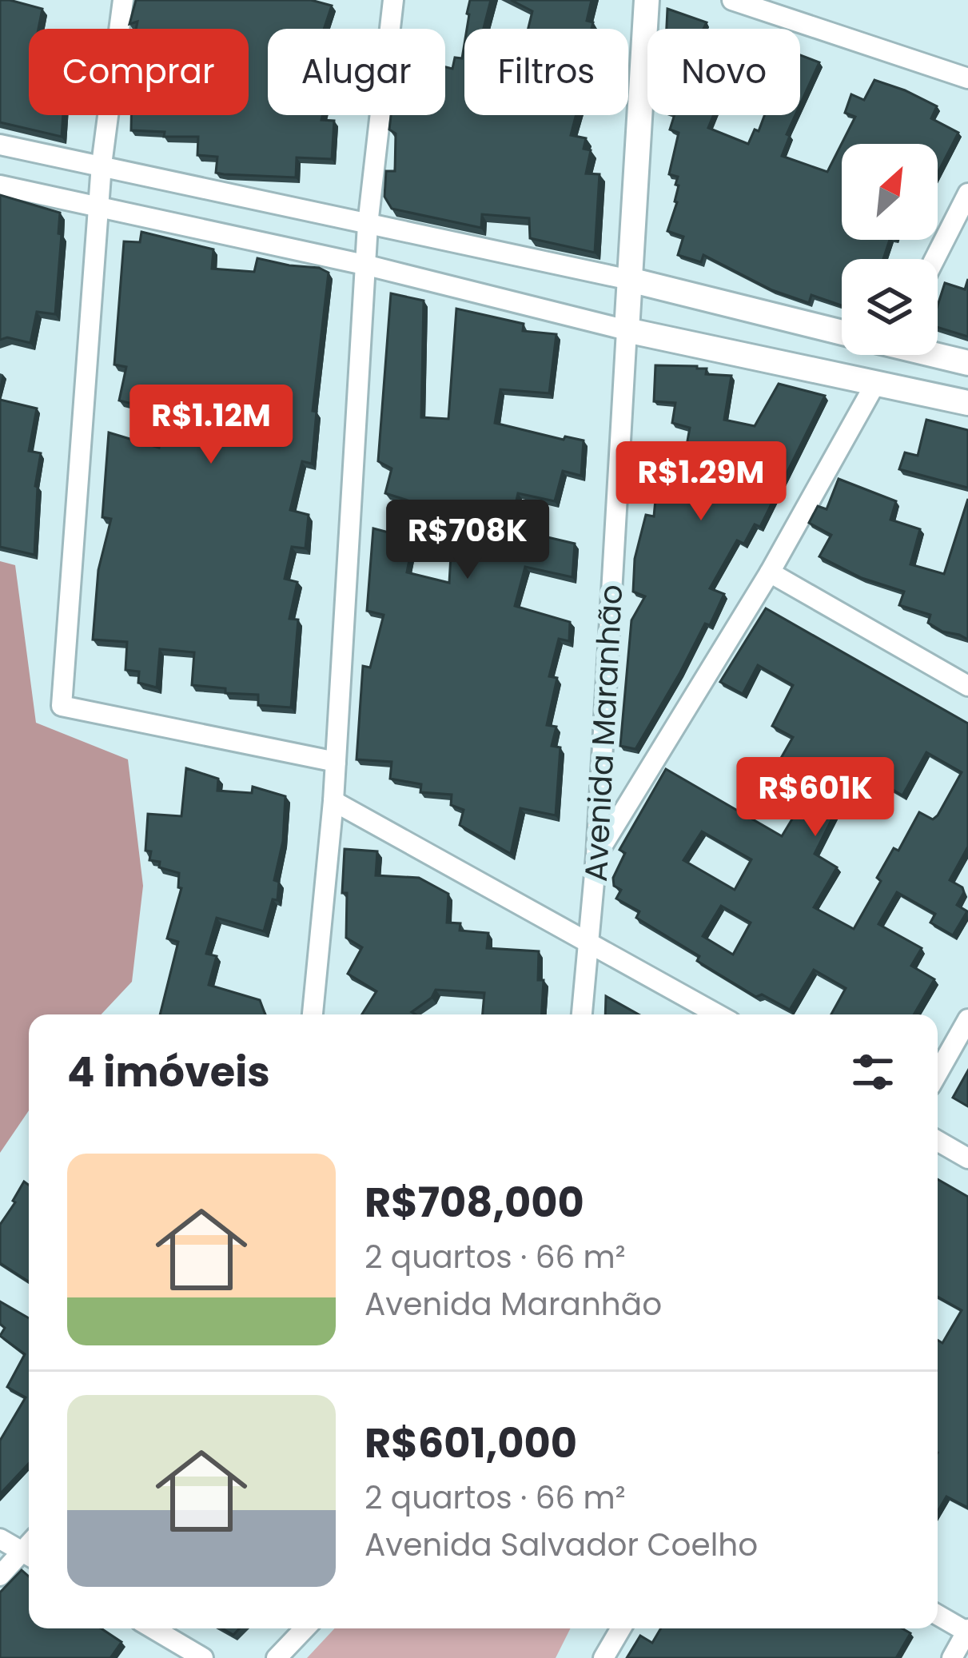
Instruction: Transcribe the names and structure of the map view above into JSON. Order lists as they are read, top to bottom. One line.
{"streets":{"street":["Avenida Maranhão"]},"north":"top right","page":{"chip":["Comprar","Alugar","Filtros","Novo"],"price":["R$1.12M","R$1.29M","R$708K","R$601K"],"heading":"4 imóveis","list":[{"name":"R$708,000","note":"2 quartos · 66 m² · Avenida Maranhão"},{"name":"R$601,000","note":"2 quartos · 66 m² · Avenida Salvador Coelho"}]}}
